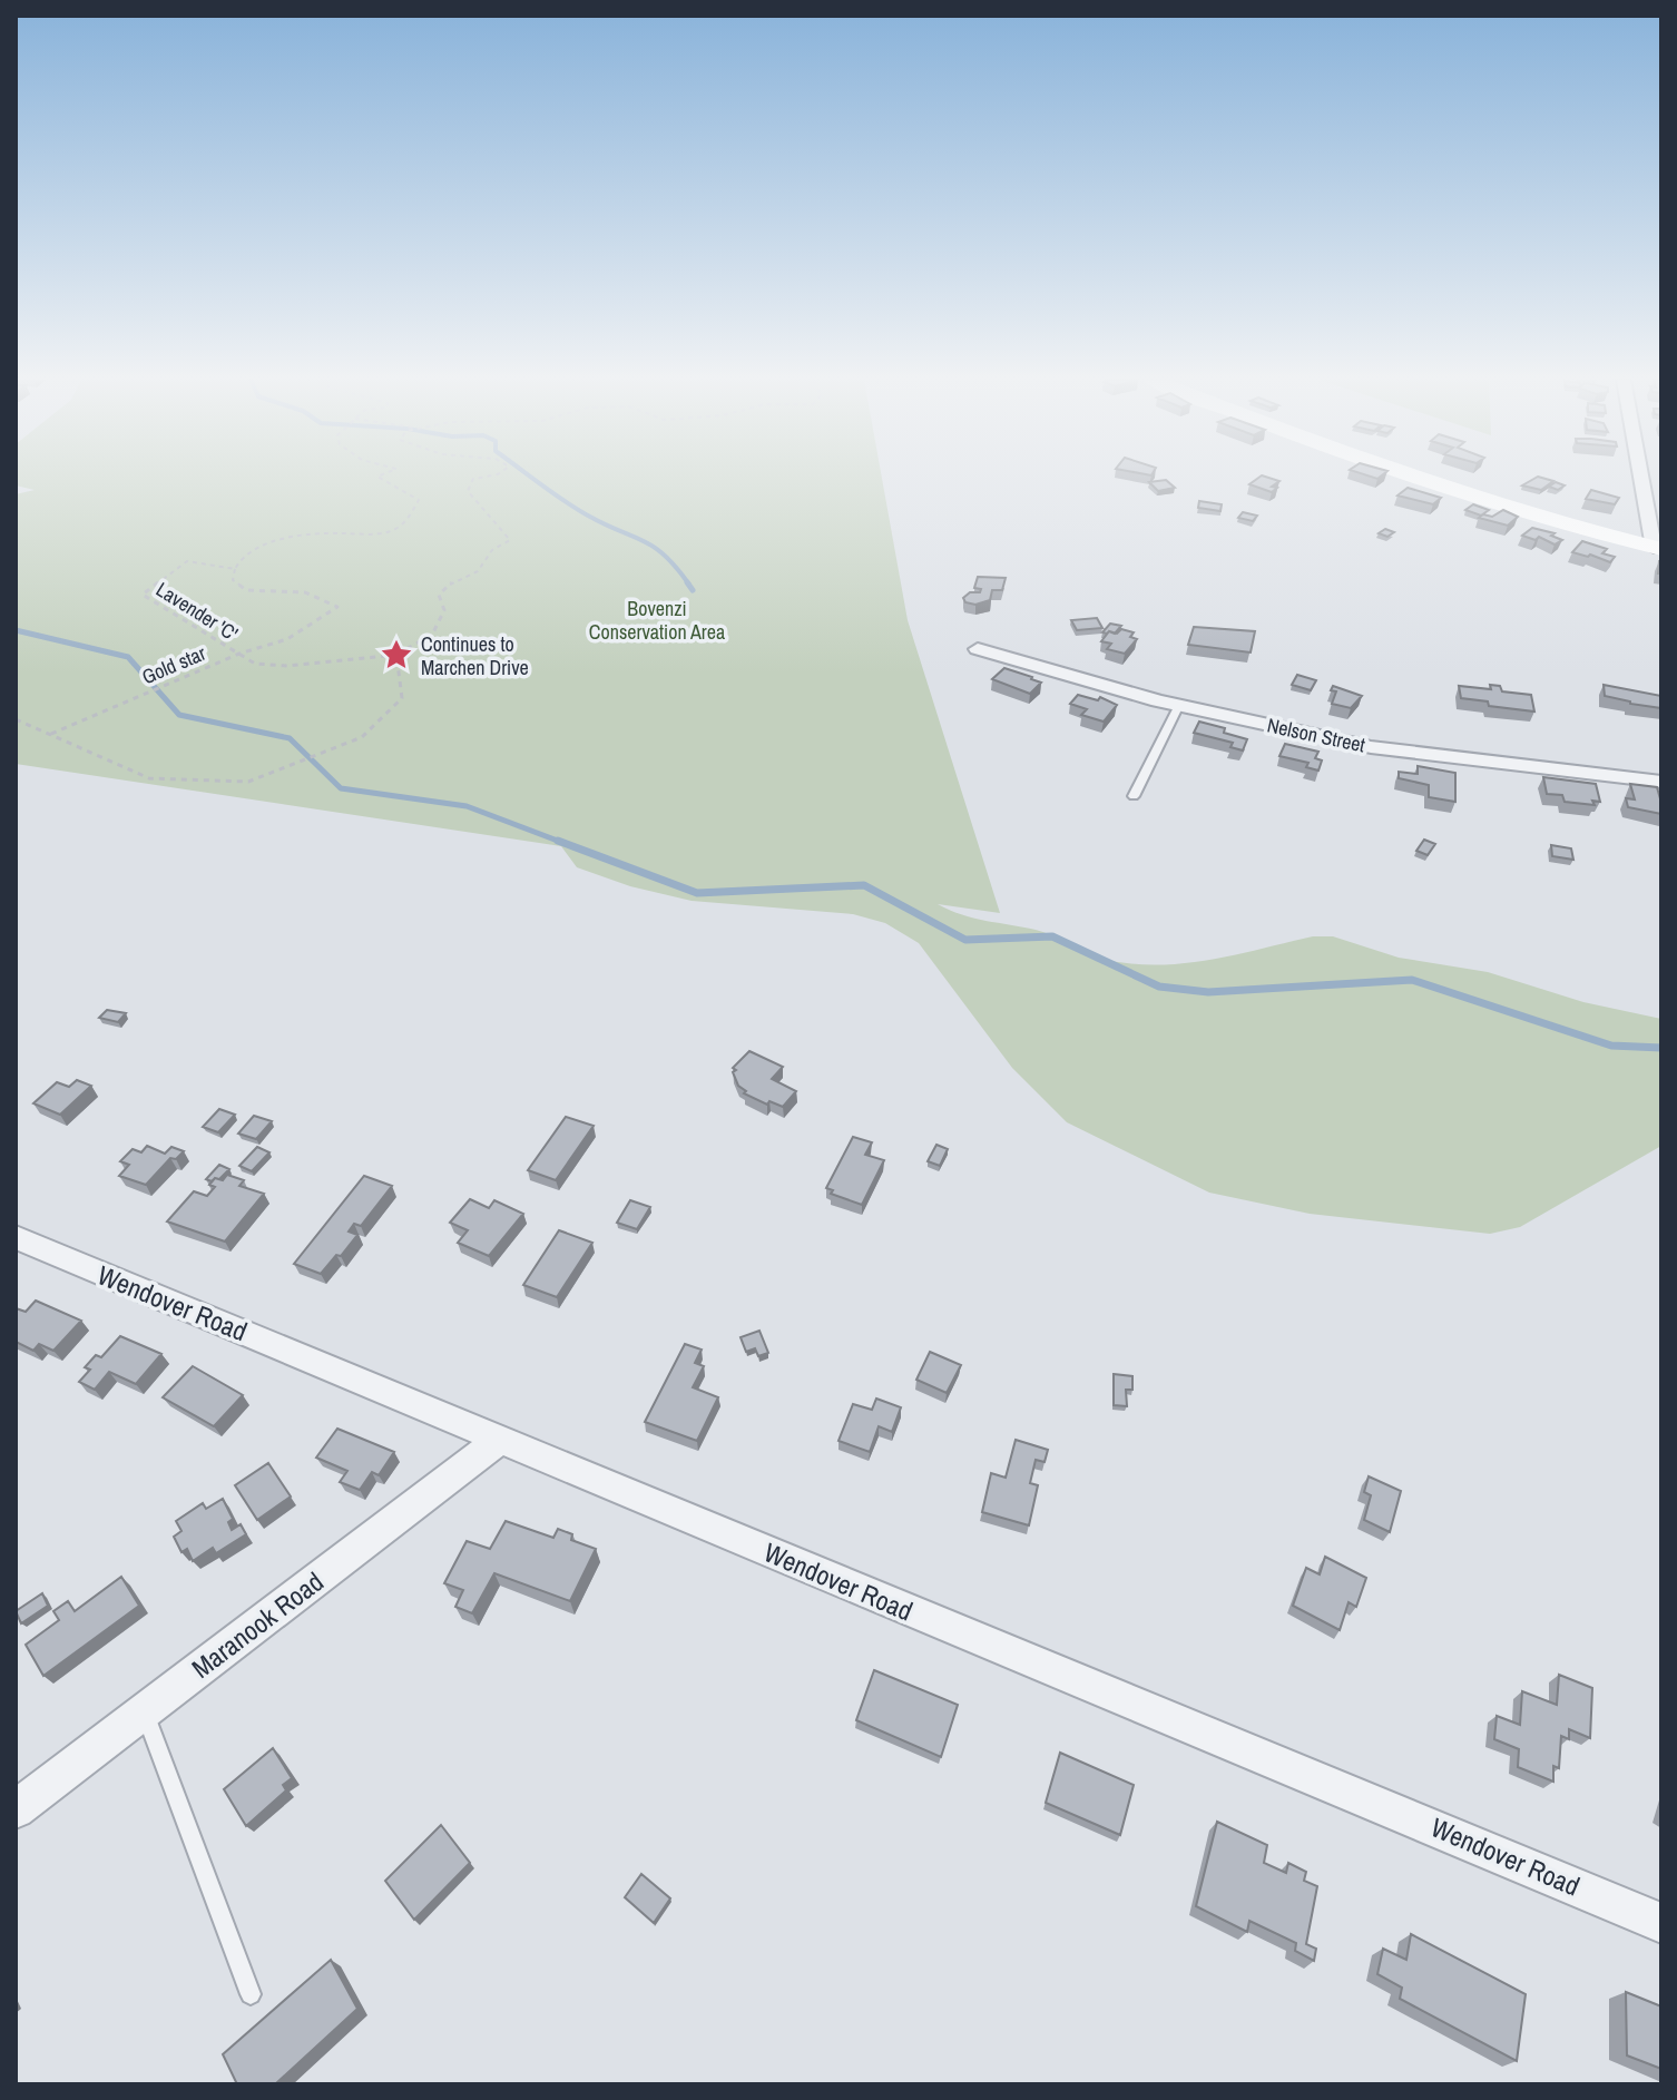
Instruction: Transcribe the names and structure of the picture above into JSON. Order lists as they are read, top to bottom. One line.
{"streets":{"street":["Nelson Street","Wendover Road","Maranook Road"],"path":["Lavender 'C'","Gold star"]},"crossings":[["Lavender 'C'","Gold star"],["Wendover Road","Maranook Road"]],"parks":["Bovenzi Conservation Area"],"places":{"place":["Continues to Marchen Drive"]}}
